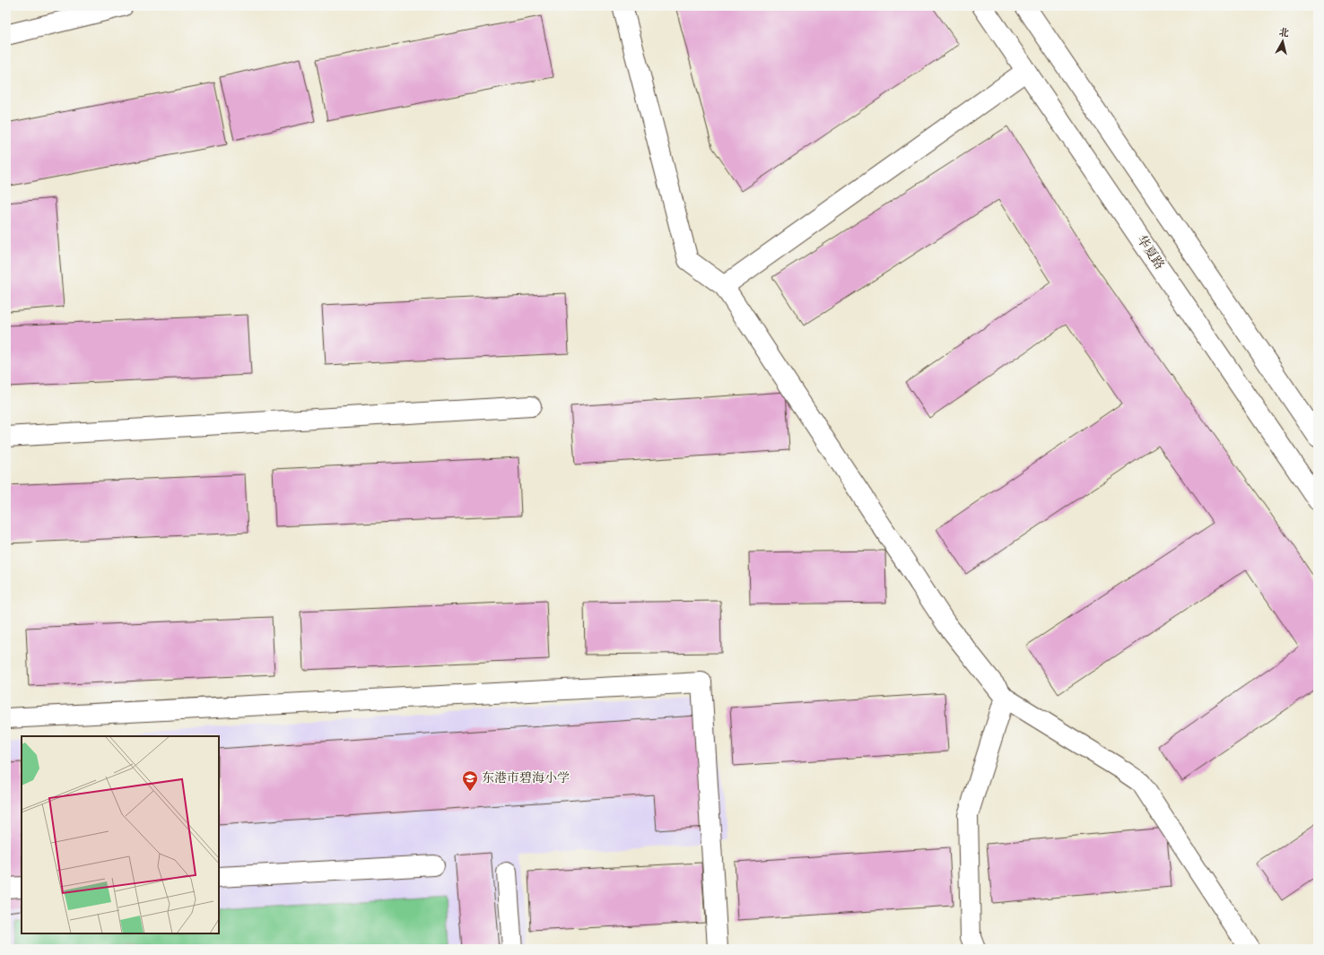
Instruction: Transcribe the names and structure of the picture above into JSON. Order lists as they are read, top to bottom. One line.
{"streets":{"street":["华夏路"]},"places":{"school or university":["东港市碧海小学"]},"north":"top"}
